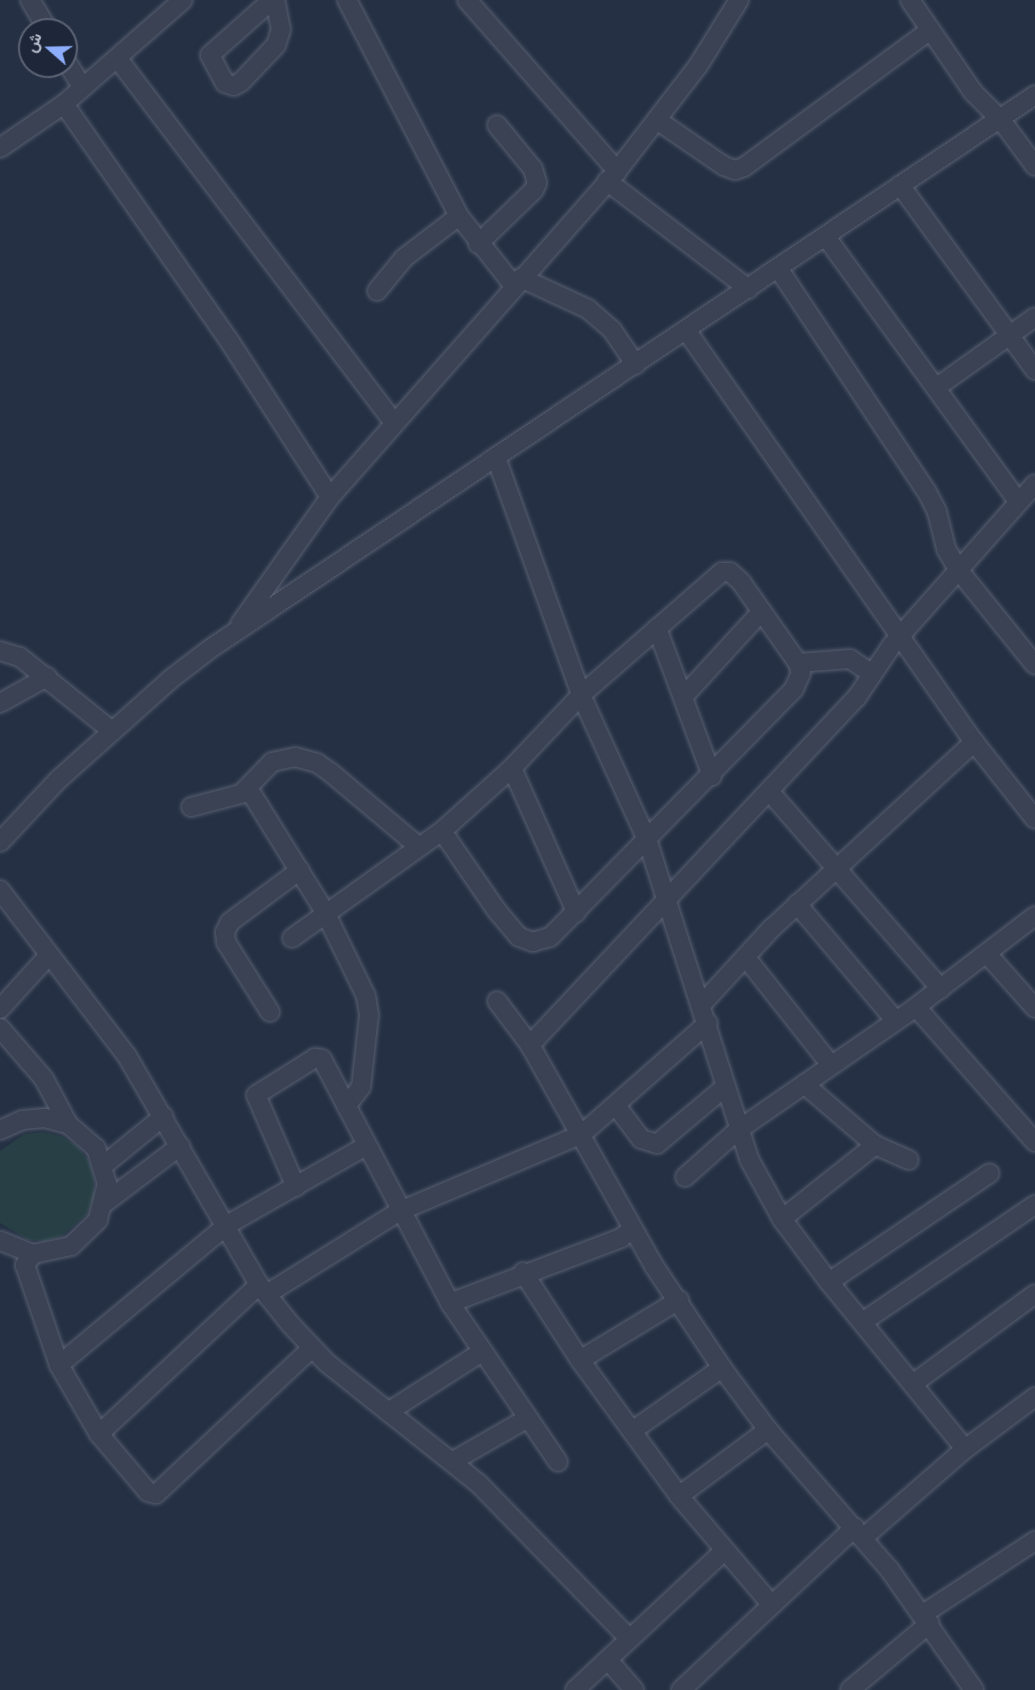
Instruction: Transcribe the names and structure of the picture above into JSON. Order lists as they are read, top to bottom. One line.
{"north":"left"}
